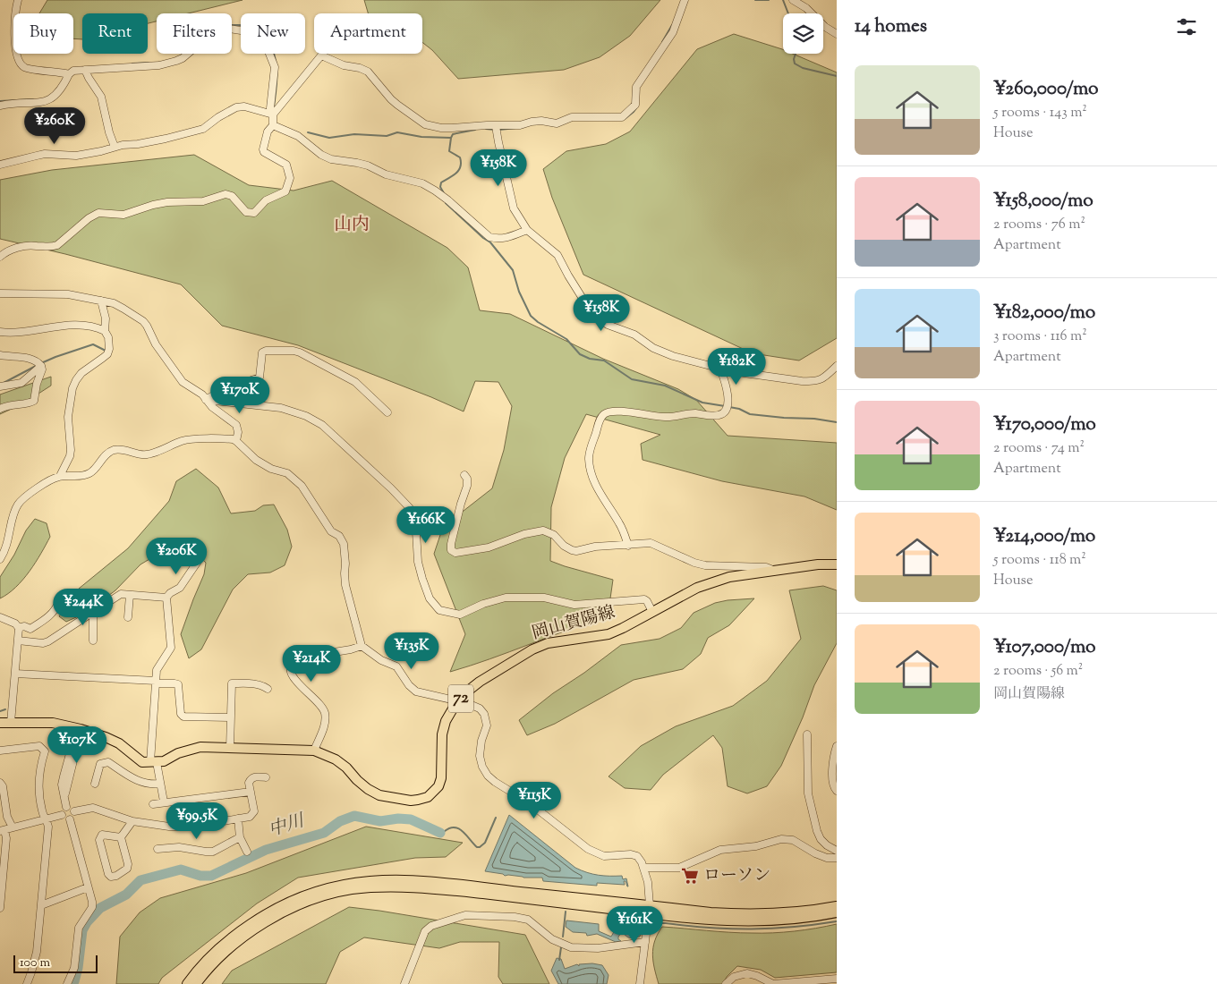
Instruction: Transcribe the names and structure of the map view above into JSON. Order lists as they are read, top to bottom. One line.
{"streets":{"main road":["岡山賀陽線","72"]},"districts":["山内"],"water":["中川"],"places":{"supermarket":["ローソン"]},"scale_bar":"100 m","page":{"heading":"14 homes","chip":["Buy","Rent","Filters","New","Apartment"],"list":[{"name":"¥260,000/mo","note":"5 rooms · 143 m² · House"},{"name":"¥158,000/mo","note":"2 rooms · 76 m² · Apartment"},{"name":"¥182,000/mo","note":"3 rooms · 116 m² · Apartment"},{"name":"¥170,000/mo","note":"2 rooms · 74 m² · Apartment"},{"name":"¥214,000/mo","note":"5 rooms · 118 m² · House"},{"name":"¥107,000/mo","note":"2 rooms · 56 m² · 岡山賀陽線"}],"price":["¥260K","¥158K","¥158K","¥182K","¥170K","¥166K","¥206K","¥244K","¥135K","¥214K","¥107K","¥115K","¥99.5K","¥161K"],"scale":"100 m"}}
